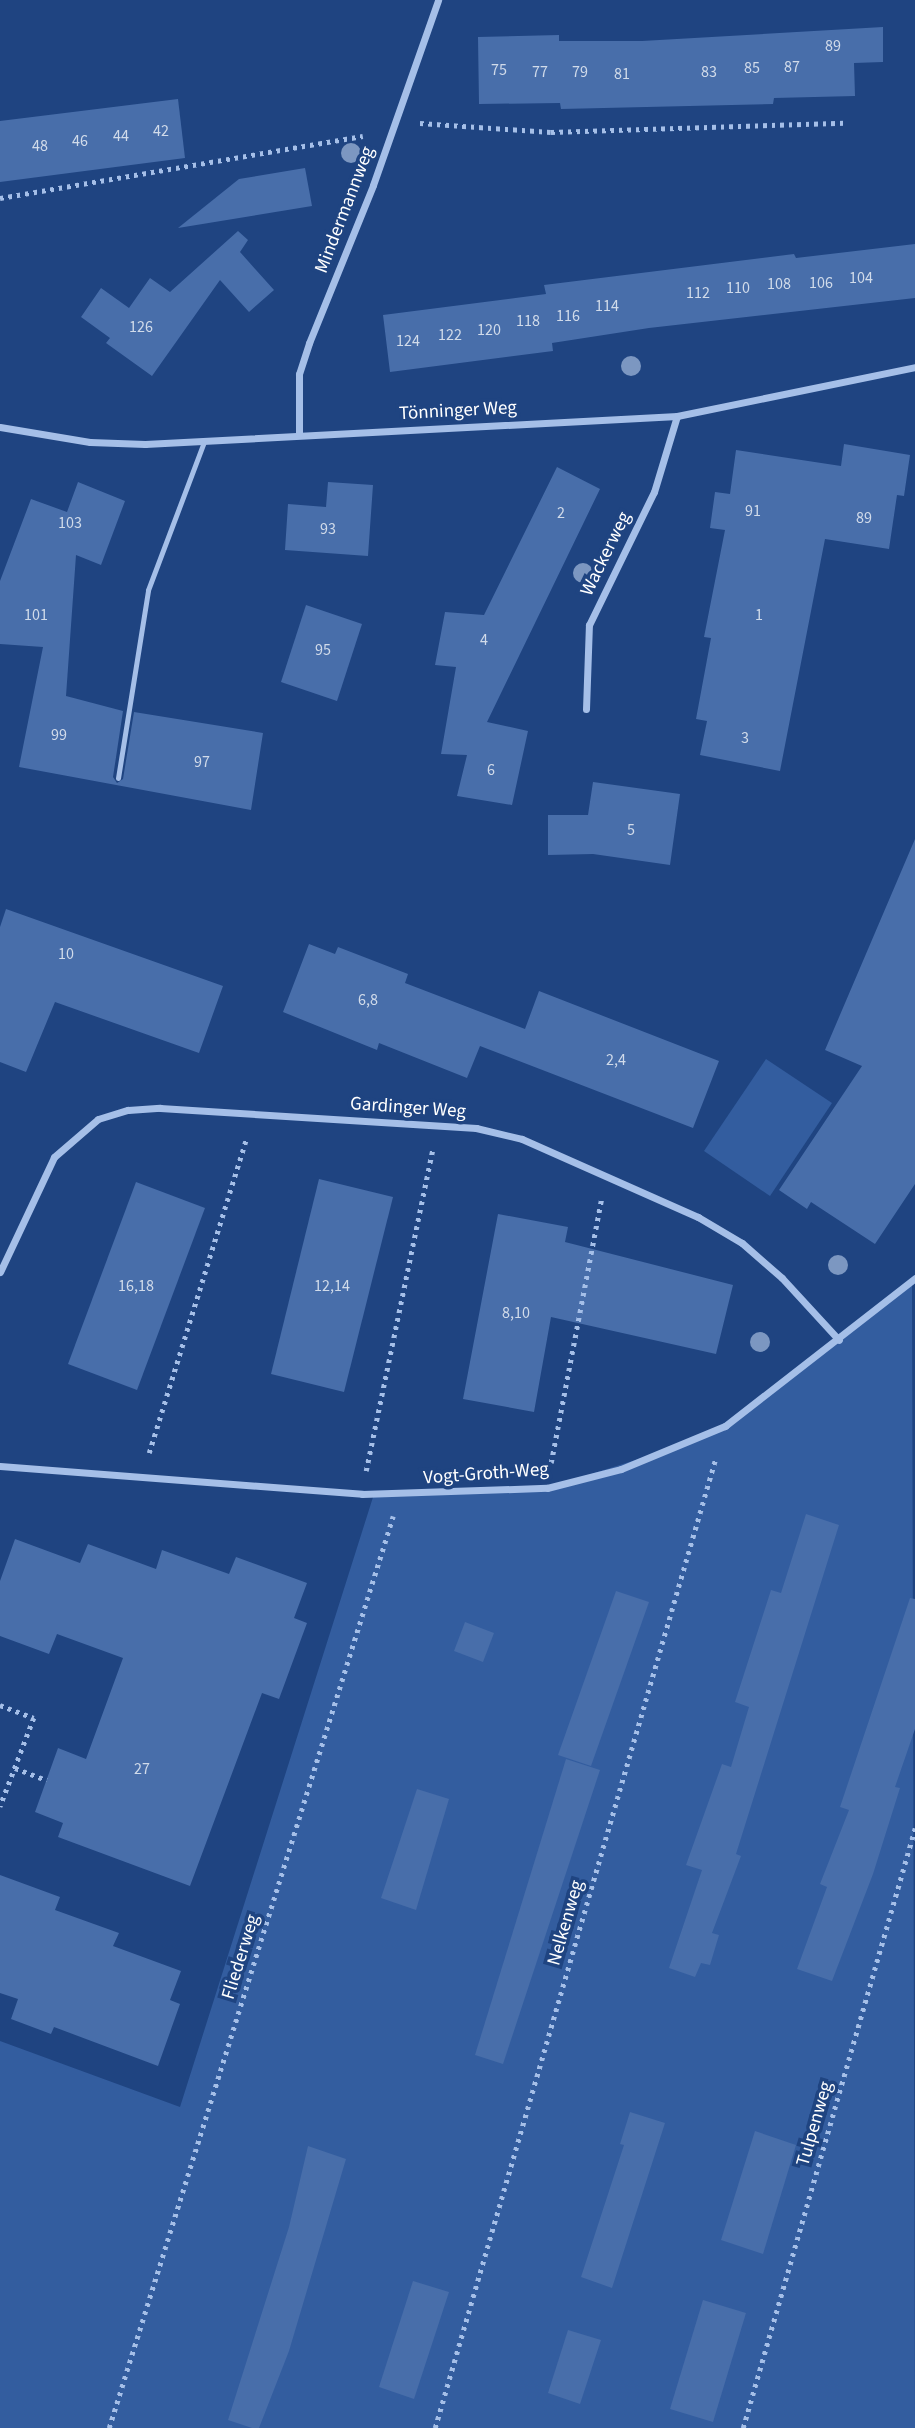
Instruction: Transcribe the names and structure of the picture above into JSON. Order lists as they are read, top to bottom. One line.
{"streets":{"street":["Mindermannweg","Tönninger Weg","Wackerweg","Gardinger Weg","Vogt-Groth-Weg"],"path":["Nelkenweg","Fliederweg","Tulpenweg"]},"crossings":[["Mindermannweg","Tönninger Weg"],["Tönninger Weg","Wackerweg"],["Gardinger Weg","Vogt-Groth-Weg"],["Vogt-Groth-Weg","Nelkenweg"],["Vogt-Groth-Weg","Fliederweg"]],"house_numbers":["89","87","85","75","77","79","83","81","42","44","46","48","104","106","108","110","112","114","116","118","126","120","122","124","91","2","89","103","93","101","1","4","95","99","3","97","6","5","10","6,8","2,4","16,18","12,14","8,10","27"]}
